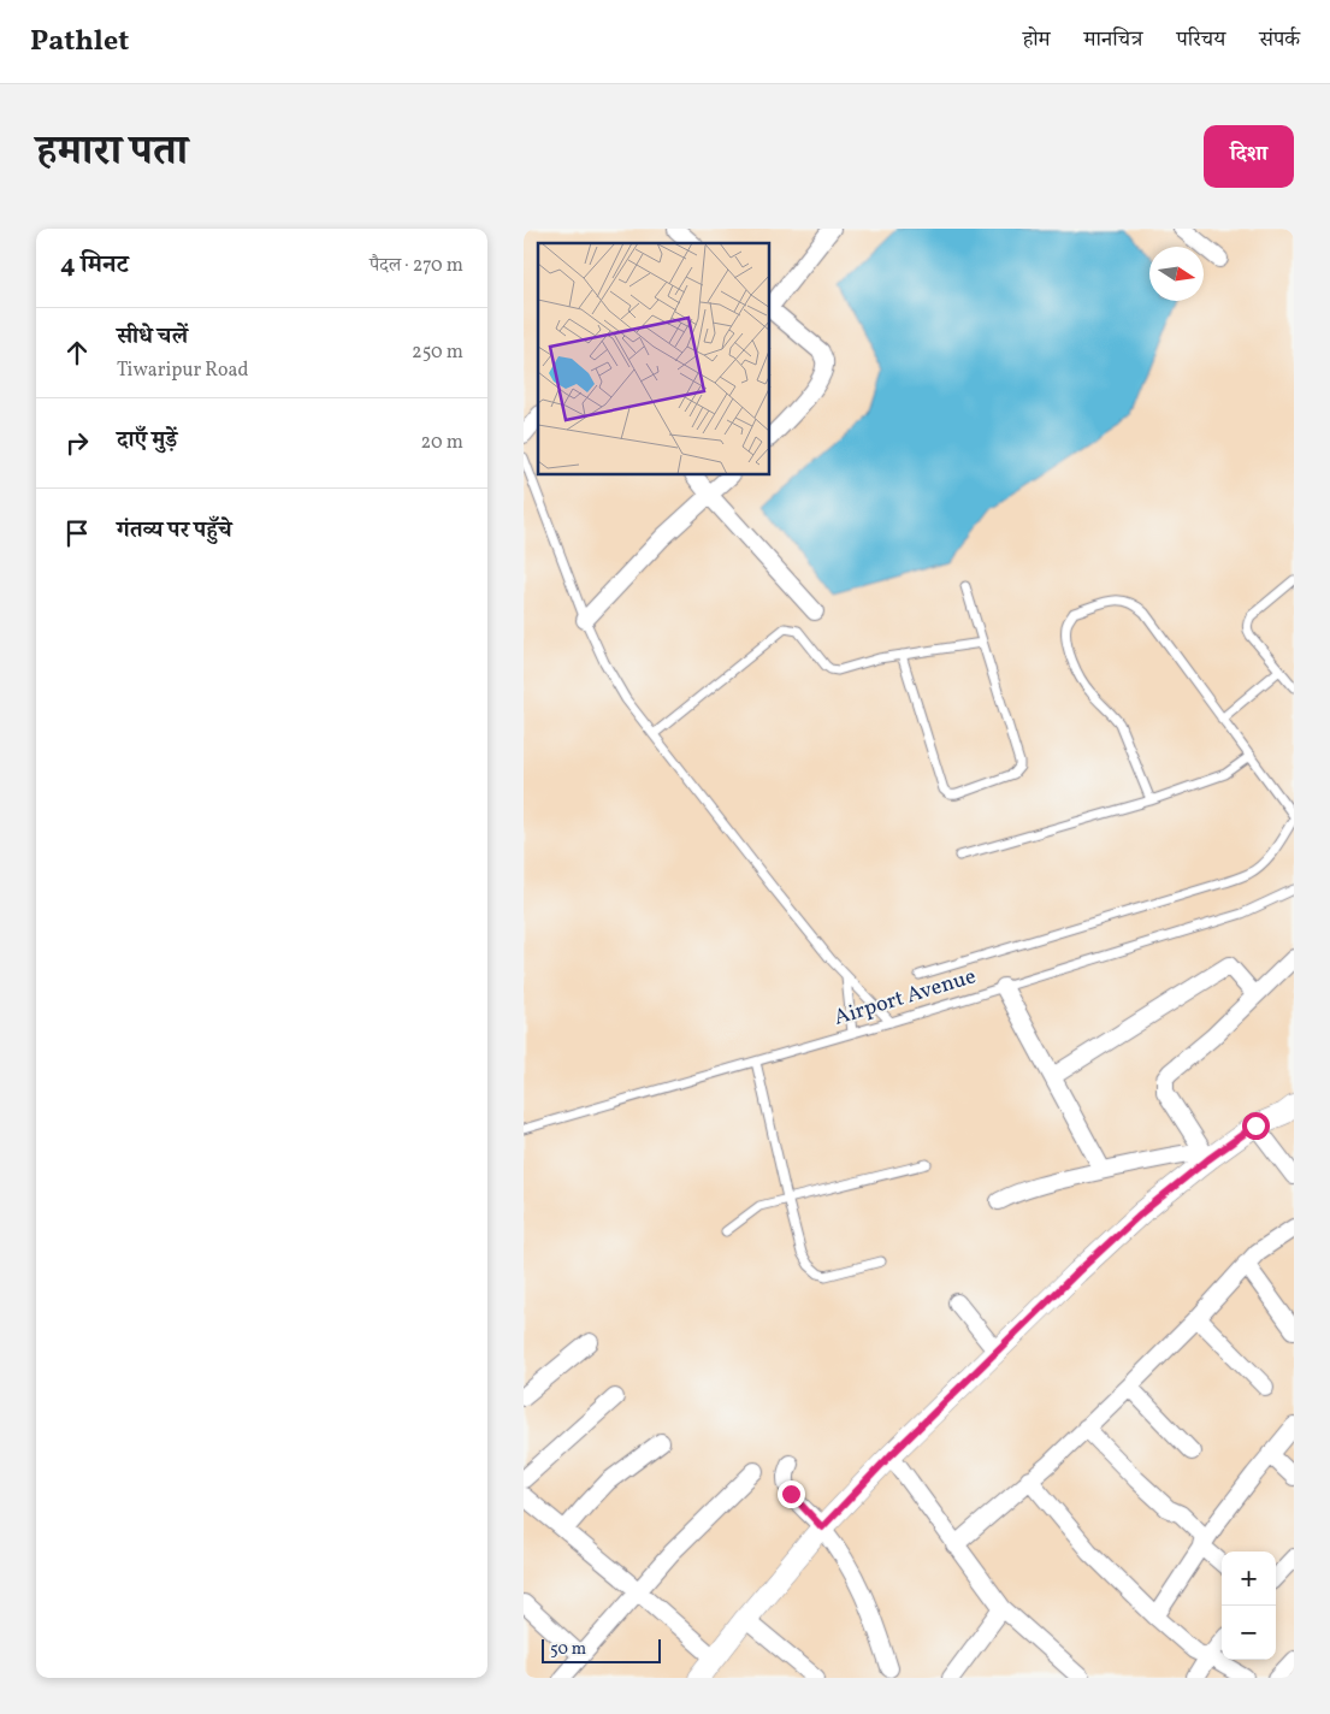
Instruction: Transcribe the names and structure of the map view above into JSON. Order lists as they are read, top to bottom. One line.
{"streets":{"lane":["Airport Avenue"]},"scale_bar":"50 m","north":"right","page":{"header":"Pathlet","nav":["होम","मानचित्र","परिचय","संपर्क"],"title":"हमारा पता","buttons":"दिशा","heading":["4 मिनट","पैदल · 270 m"],"list":[["सीधे चलें","Tiwaripur Road","250 m"],["दाएँ मुड़ें","20 m"],"गंतव्य पर पहुँचे"],"map_buttons":["+","−"],"scale":"50 m"}}
